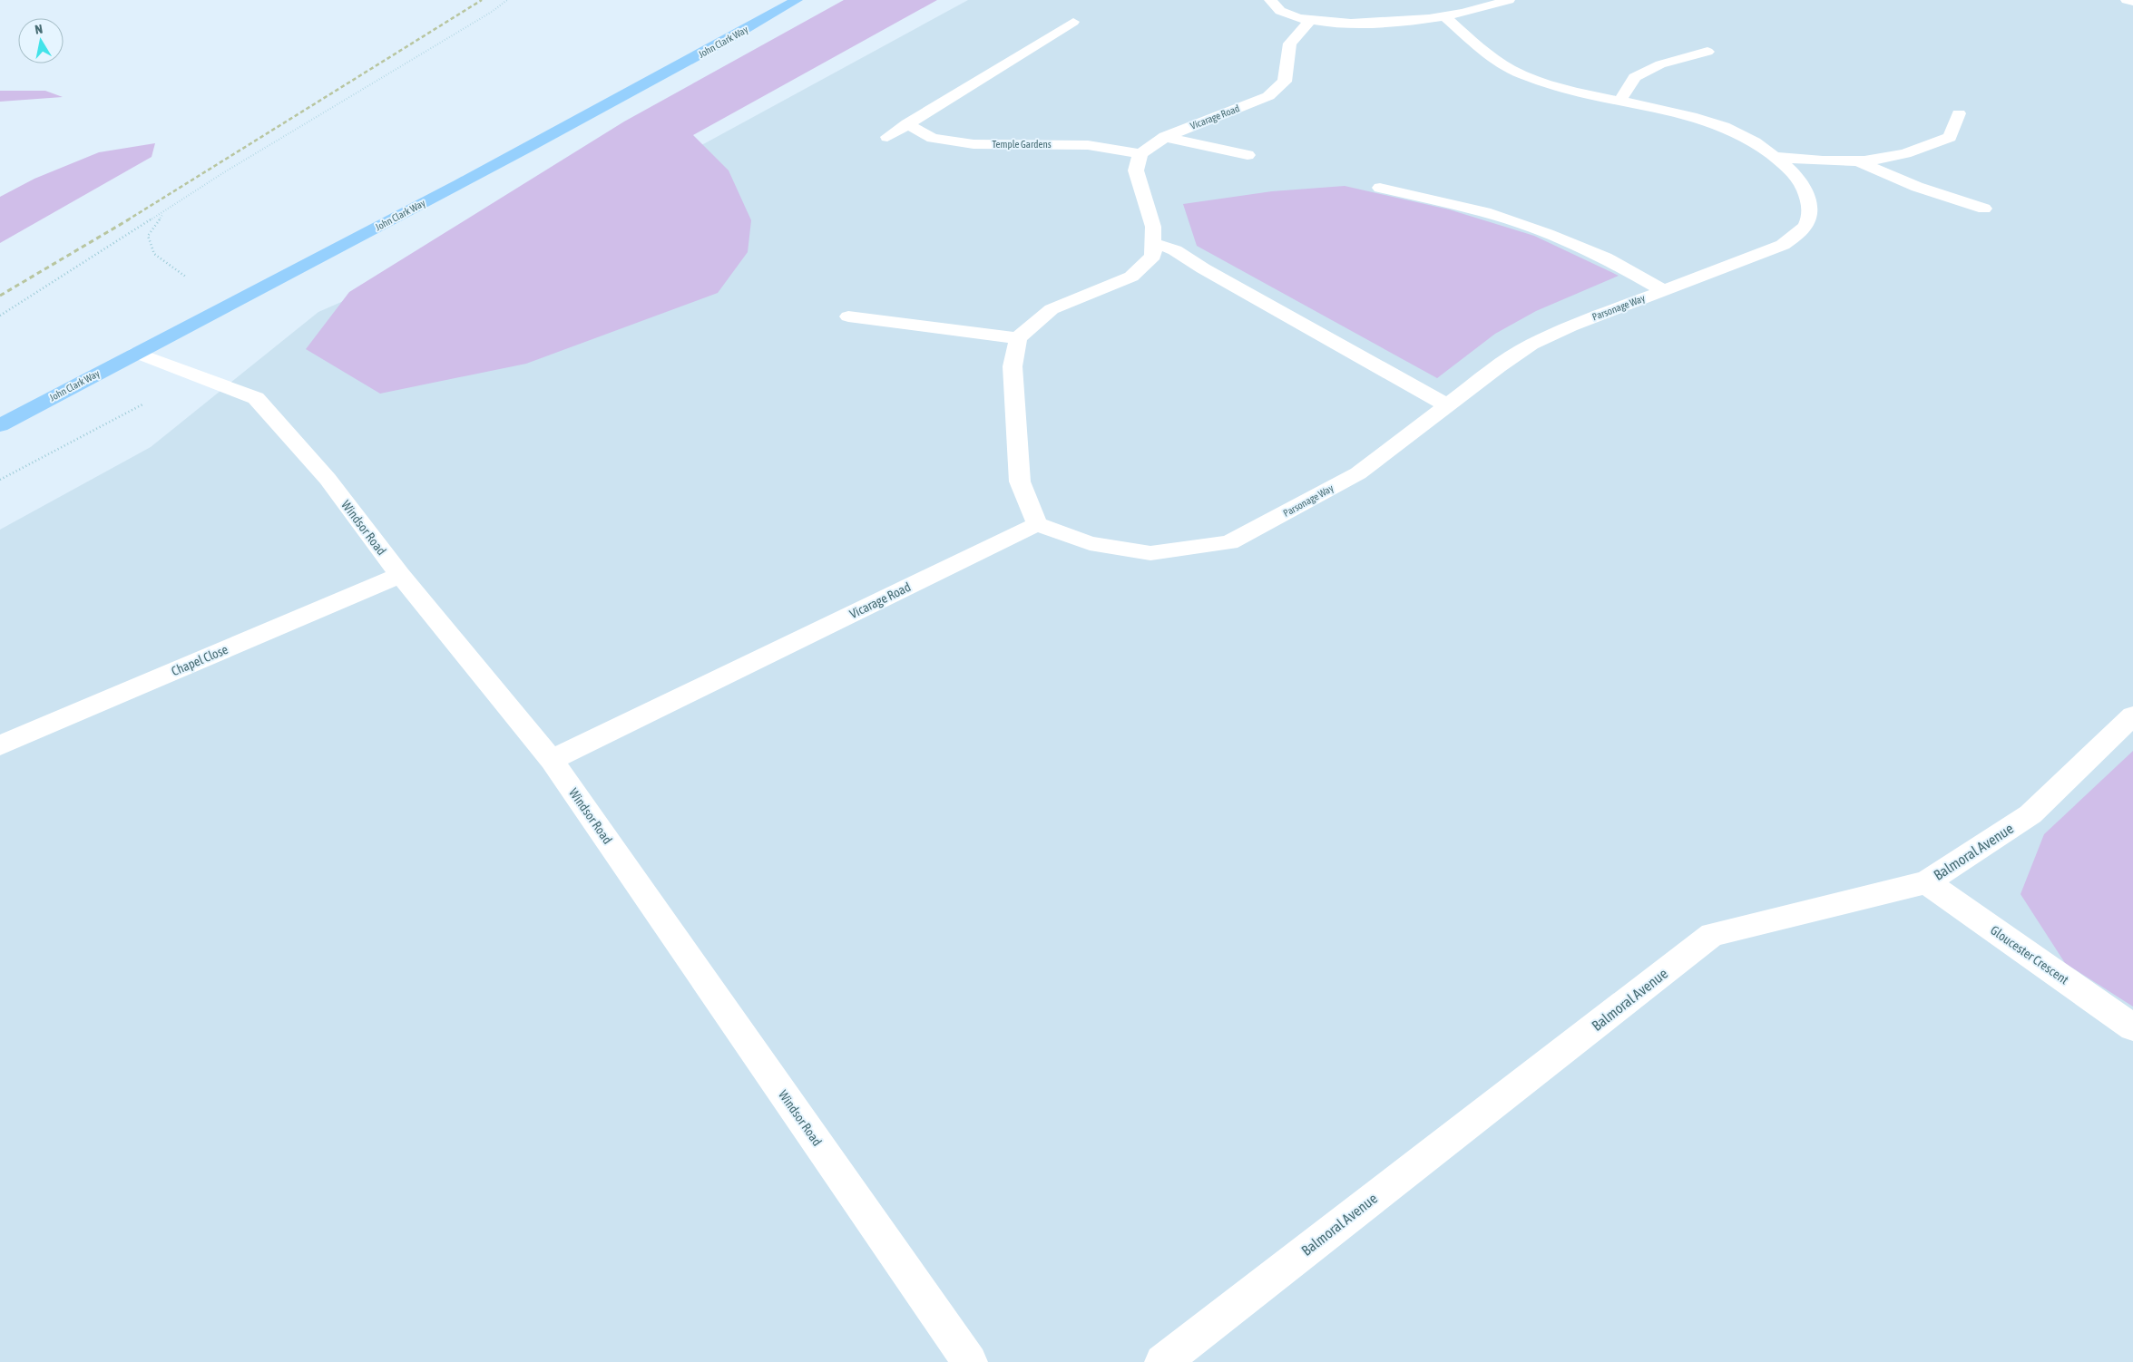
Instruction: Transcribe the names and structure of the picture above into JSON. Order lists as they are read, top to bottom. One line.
{"streets":{"main road":["John Clark Way"],"street":["Vicarage Road","Temple Gardens","Parsonage Way","Windsor Road","Chapel Close","Balmoral Avenue","Gloucester Crescent"]},"crossings":[["John Clark Way","Windsor Road"],["Vicarage Road","Temple Gardens"],["Vicarage Road","Parsonage Way"],["Vicarage Road","Windsor Road"],["Windsor Road","Chapel Close"],["Balmoral Avenue","Gloucester Crescent"]],"north":"top"}
